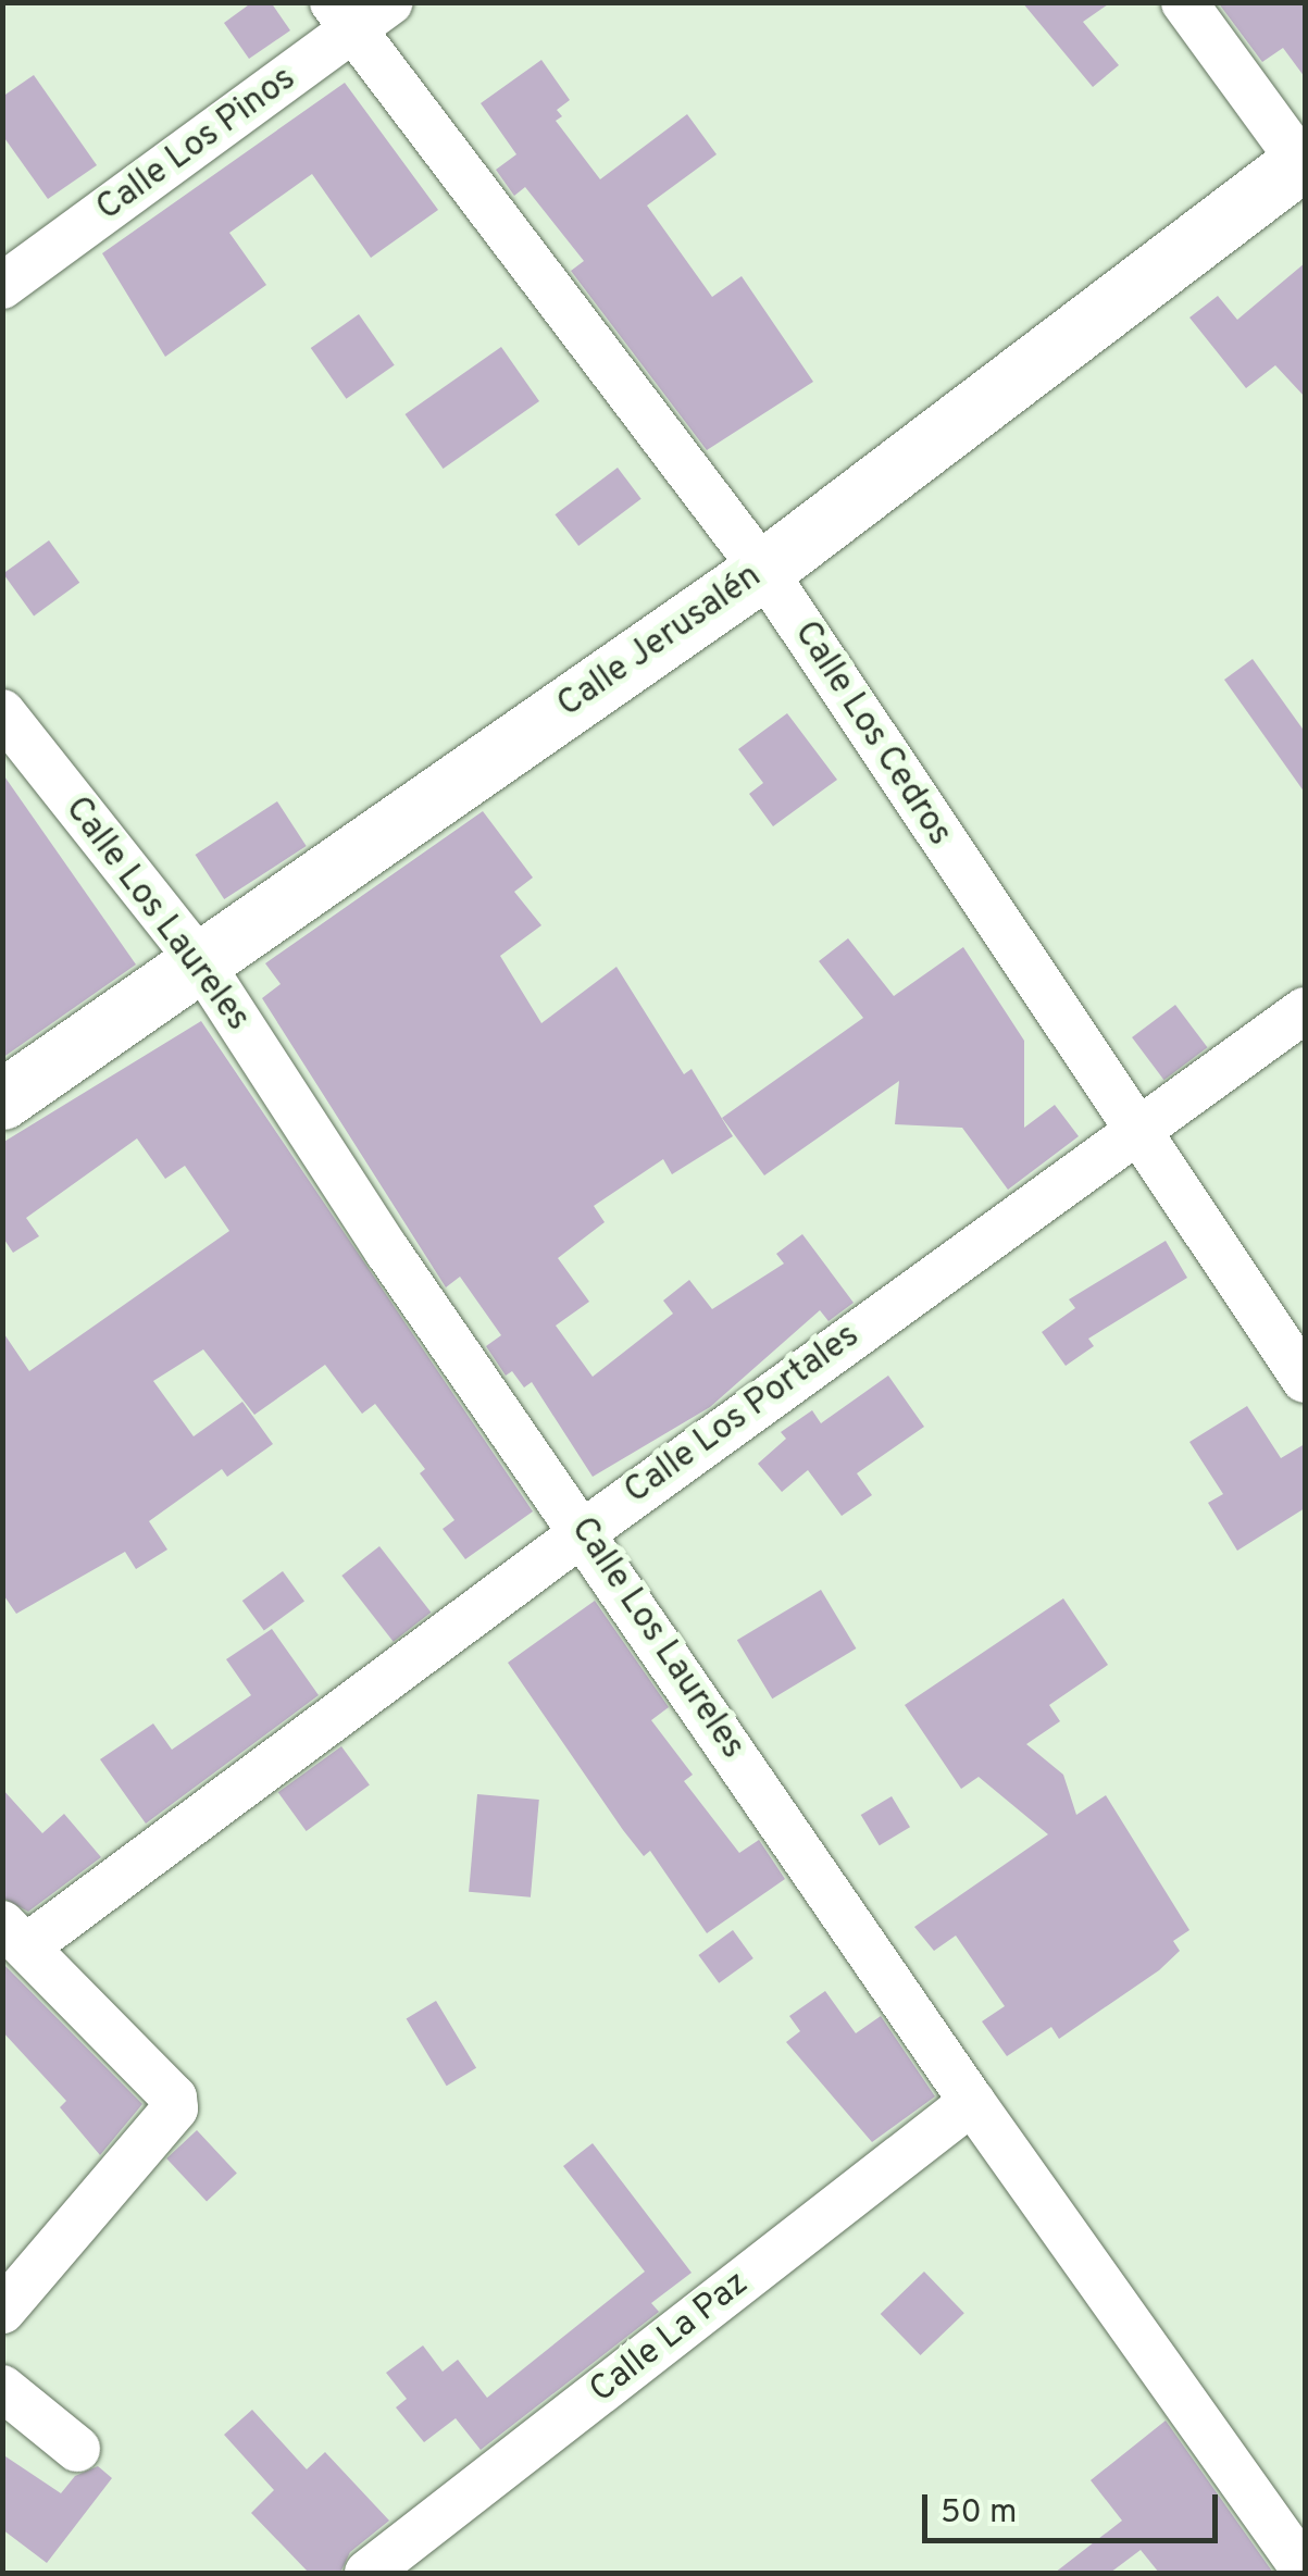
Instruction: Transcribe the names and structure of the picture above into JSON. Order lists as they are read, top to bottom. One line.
{"streets":{"street":["Calle Los Pinos","Calle Jerusalén","Calle Los Cedros","Calle Los Laureles","Calle Los Portales","Calle La Paz"]},"crossings":[["Calle Los Pinos","Calle Los Cedros"],["Calle Jerusalén","Calle Los Cedros"],["Calle Jerusalén","Calle Los Laureles"],["Calle Los Cedros","Calle Los Portales"],["Calle Los Laureles","Calle Los Portales"],["Calle Los Laureles","Calle La Paz"]],"scale_bar":"50 m"}
